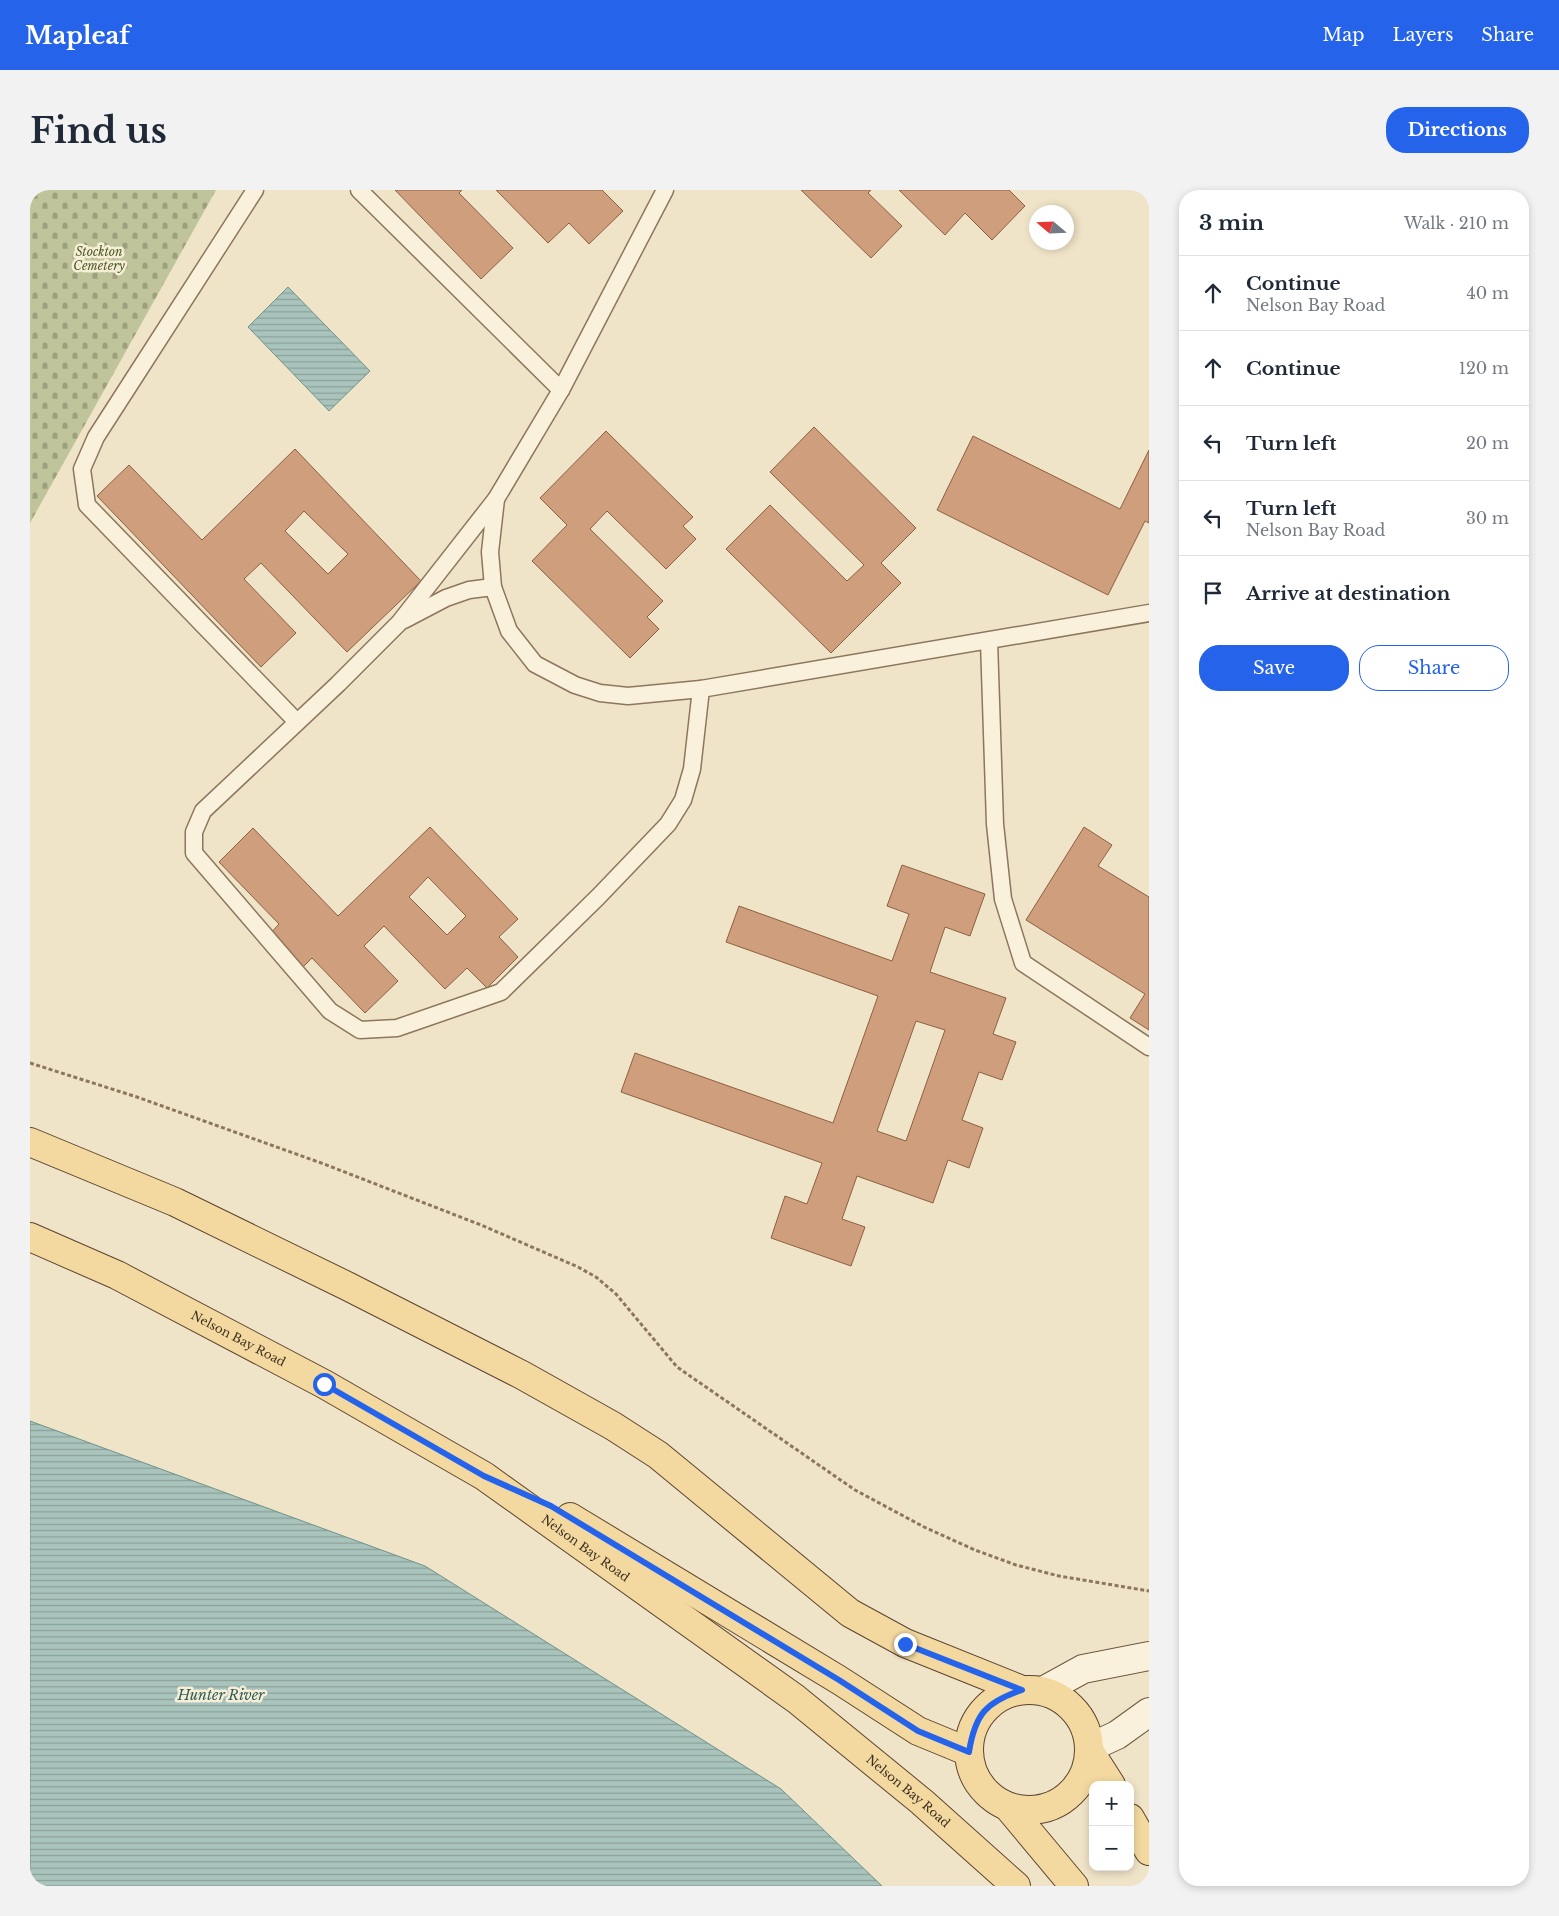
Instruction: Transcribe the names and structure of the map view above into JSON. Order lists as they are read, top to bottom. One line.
{"streets":{"main road":["Nelson Bay Road"]},"water":["Hunter River"],"parks":["Stockton Cemetery"],"north":"left","page":{"header":"Mapleaf","nav":["Map","Layers","Share"],"buttons":["Directions",["Save","Share"]],"title":"Find us","heading":["3 min","Walk · 210 m"],"list":[["Continue","Nelson Bay Road","40 m"],["Continue","120 m"],["Turn left","20 m"],["Turn left","Nelson Bay Road","30 m"],"Arrive at destination"],"map_buttons":["+","−"]}}
